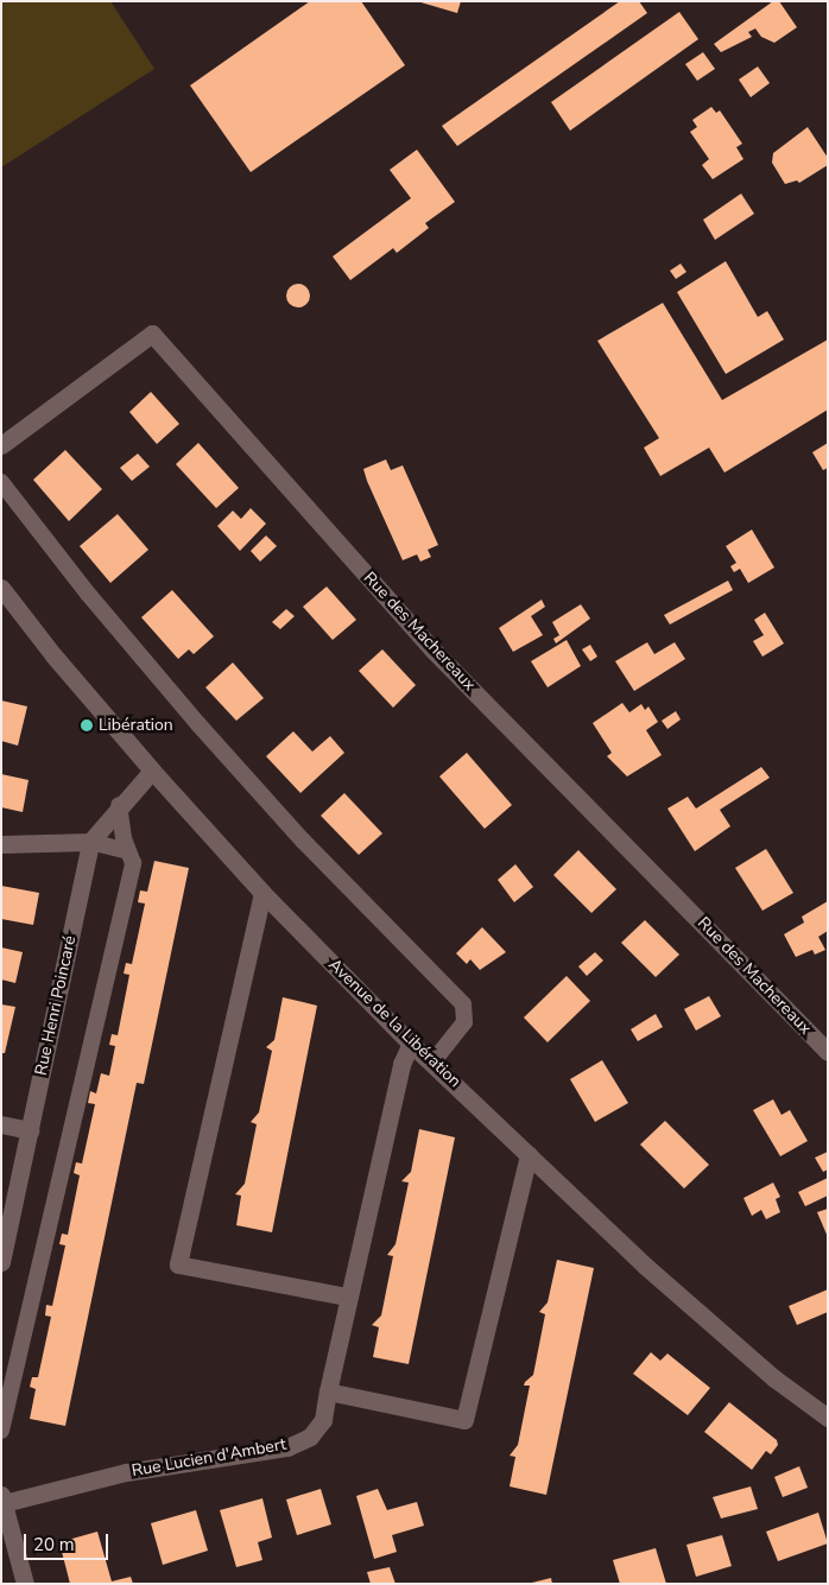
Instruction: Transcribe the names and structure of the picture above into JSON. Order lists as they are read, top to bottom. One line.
{"streets":{"street":["Rue des Machereaux","Rue Henri Poincaré","Avenue de la Libération","Rue Lucien d'Ambert"]},"crossings":[["Rue Henri Poincaré","Avenue de la Libération"],["Avenue de la Libération","Rue Lucien d'Ambert"]],"places":["Libération"],"scale_bar":"20 m"}
